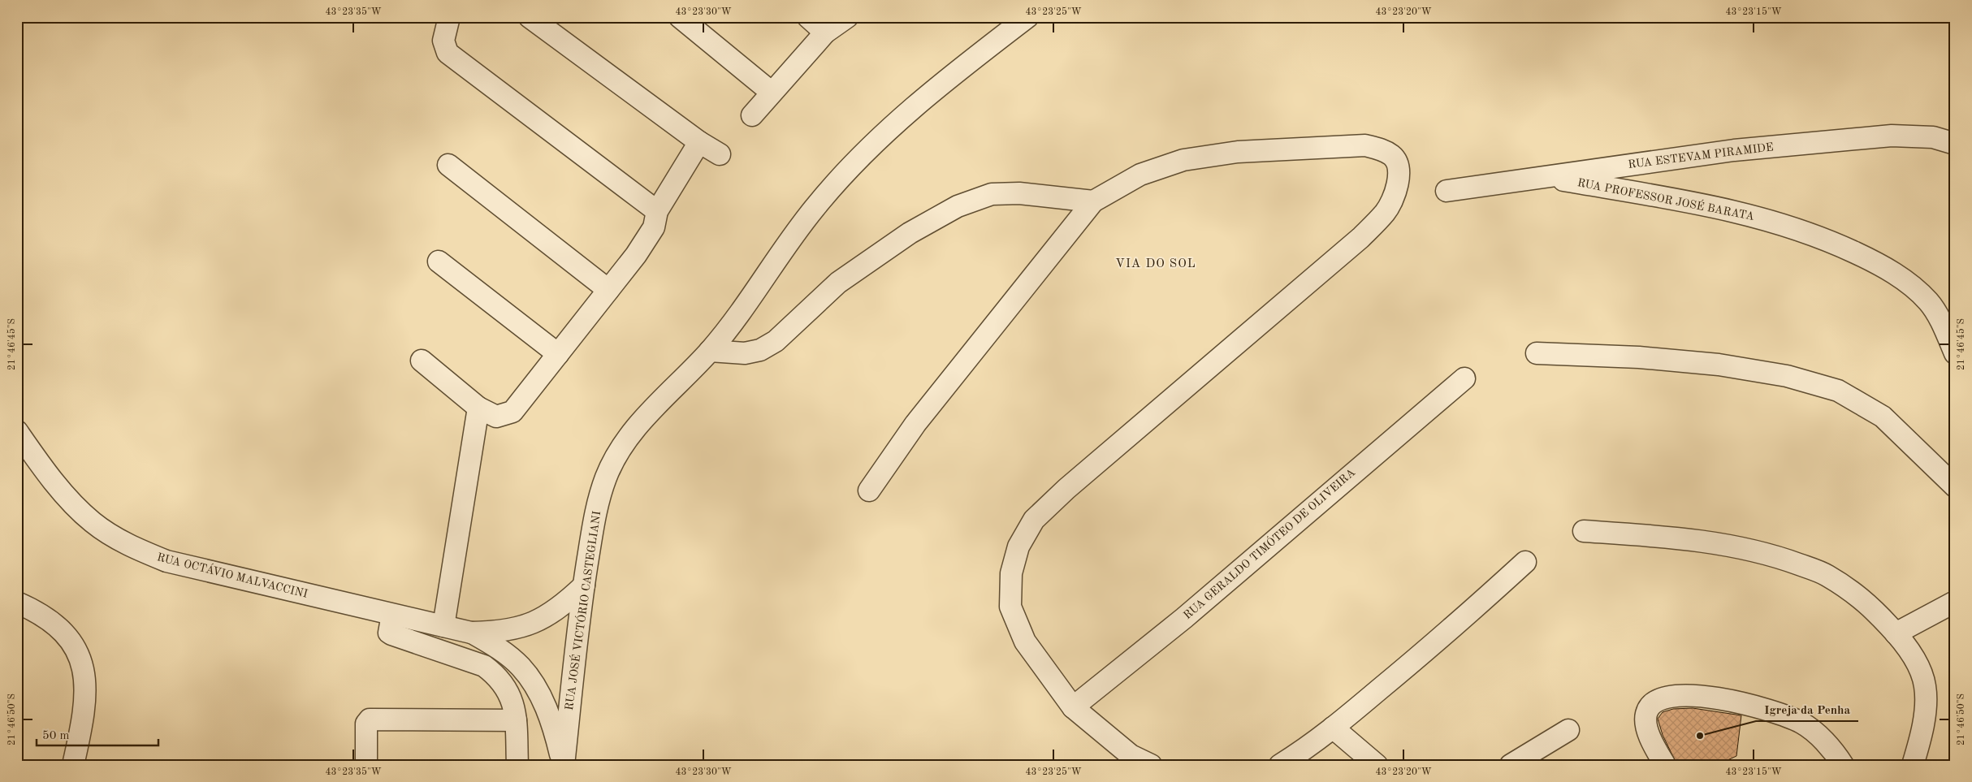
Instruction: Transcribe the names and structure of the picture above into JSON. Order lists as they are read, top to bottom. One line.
{"streets":{"street":["RUA ESTEVAM PIRAMIDE","RUA PROFESSOR JOSÉ BARATA","RUA GERALDO TIMÓTEO DE OLIVEIRA","RUA OCTÁVIO MALVACCINI","RUA JOSÉ VICTÓRIO CASTEGLIANI"]},"crossings":[["RUA ESTEVAM PIRAMIDE","RUA PROFESSOR JOSÉ BARATA"],["RUA OCTÁVIO MALVACCINI","RUA JOSÉ VICTÓRIO CASTEGLIANI"]],"districts":["VIA DO SOL"],"places":["Igreja da Penha"],"scale_bar":"50 m","coordinates":["43°23'35\"W","43°23'30\"W","43°23'25\"W","43°23'20\"W","43°23'15\"W","21°46'45\"S","21°46'50\"S"]}
